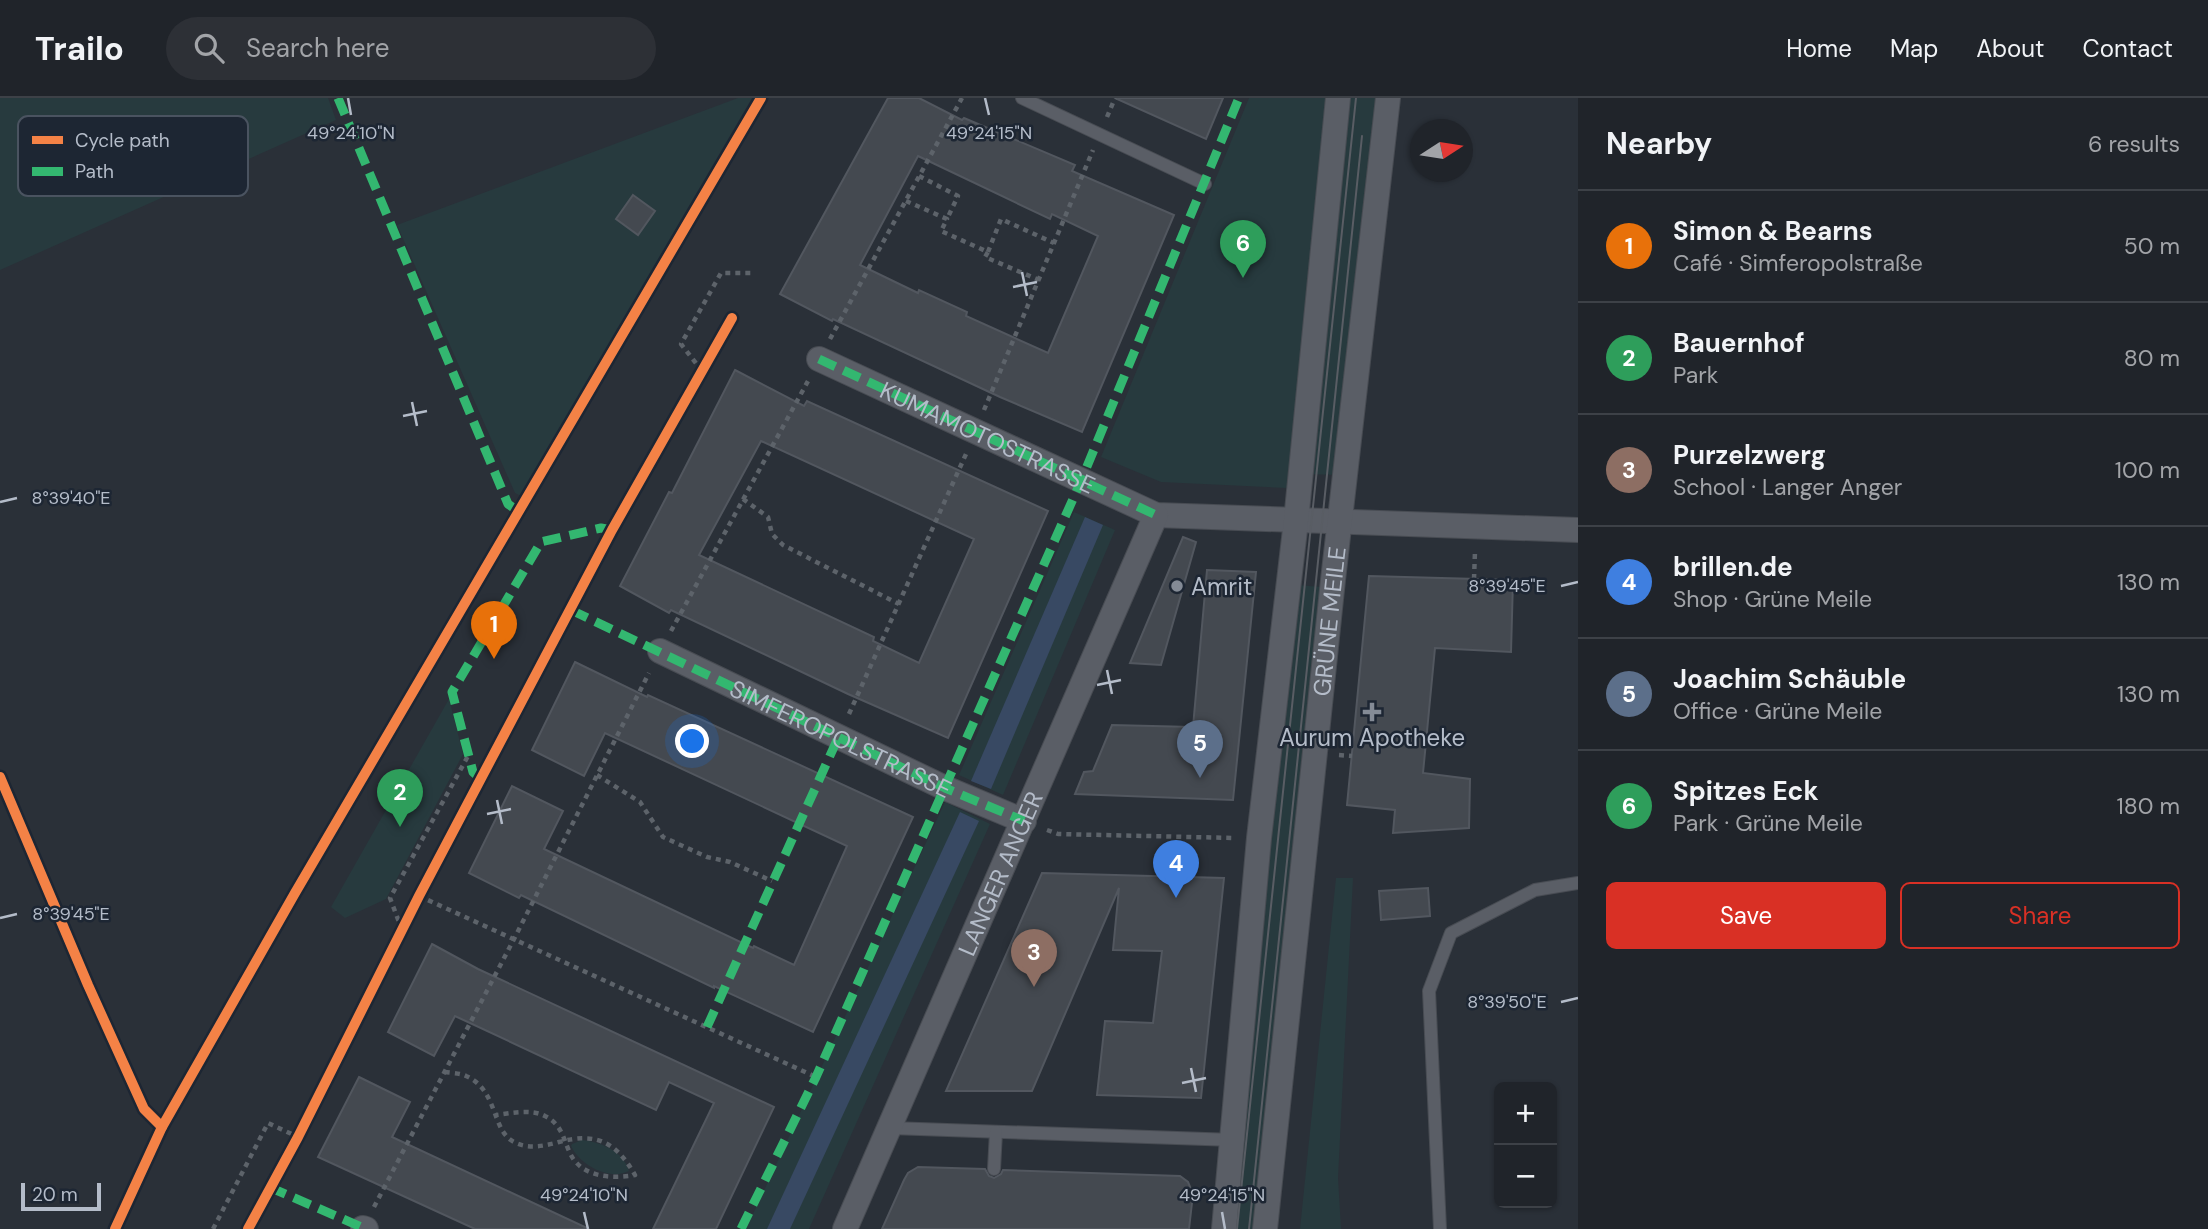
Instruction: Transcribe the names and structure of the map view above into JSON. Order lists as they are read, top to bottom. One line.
{"streets":{"street":["KUMAMOTOSTRASSE","GRÜNE MEILE","SIMFEROPOLSTRASSE","LANGER ANGER"]},"crossings":[["KUMAMOTOSTRASSE","LANGER ANGER"],["SIMFEROPOLSTRASSE","LANGER ANGER"]],"places":{"other":["Amrit"],"health":["Aurum Apotheke"]},"legend":["Cycle path","Path"],"scale_bar":"20 m","north":"right","page":{"header":"Trailo","search":"Search here","nav":["Home","Map","About","Contact"],"heading":["Nearby","6 results"],"list":[{"mark":"1","name":"Simon & Bearns","note":"Café · Simferopolstraße","value":"50 m"},{"mark":"2","name":"Bauernhof","note":"Park","value":"80 m"},{"mark":"3","name":"Purzelzwerg","note":"School · Langer Anger","value":"100 m"},{"mark":"4","name":"brillen.de","note":"Shop · Grüne Meile","value":"130 m"},{"mark":"5","name":"Joachim Schäuble","note":"Office · Grüne Meile","value":"130 m"},{"mark":"6","name":"Spitzes Eck","note":"Park · Grüne Meile","value":"180 m"}],"pins":["6","1","5","2","4","3"],"buttons":["Save","Share"],"map_buttons":["+","−"],"scale":"20 m"},"coordinates":["49°24'10\"N","49°24'15\"N","8°39'40\"E","8°39'45\"E","8°39'50\"E"]}
